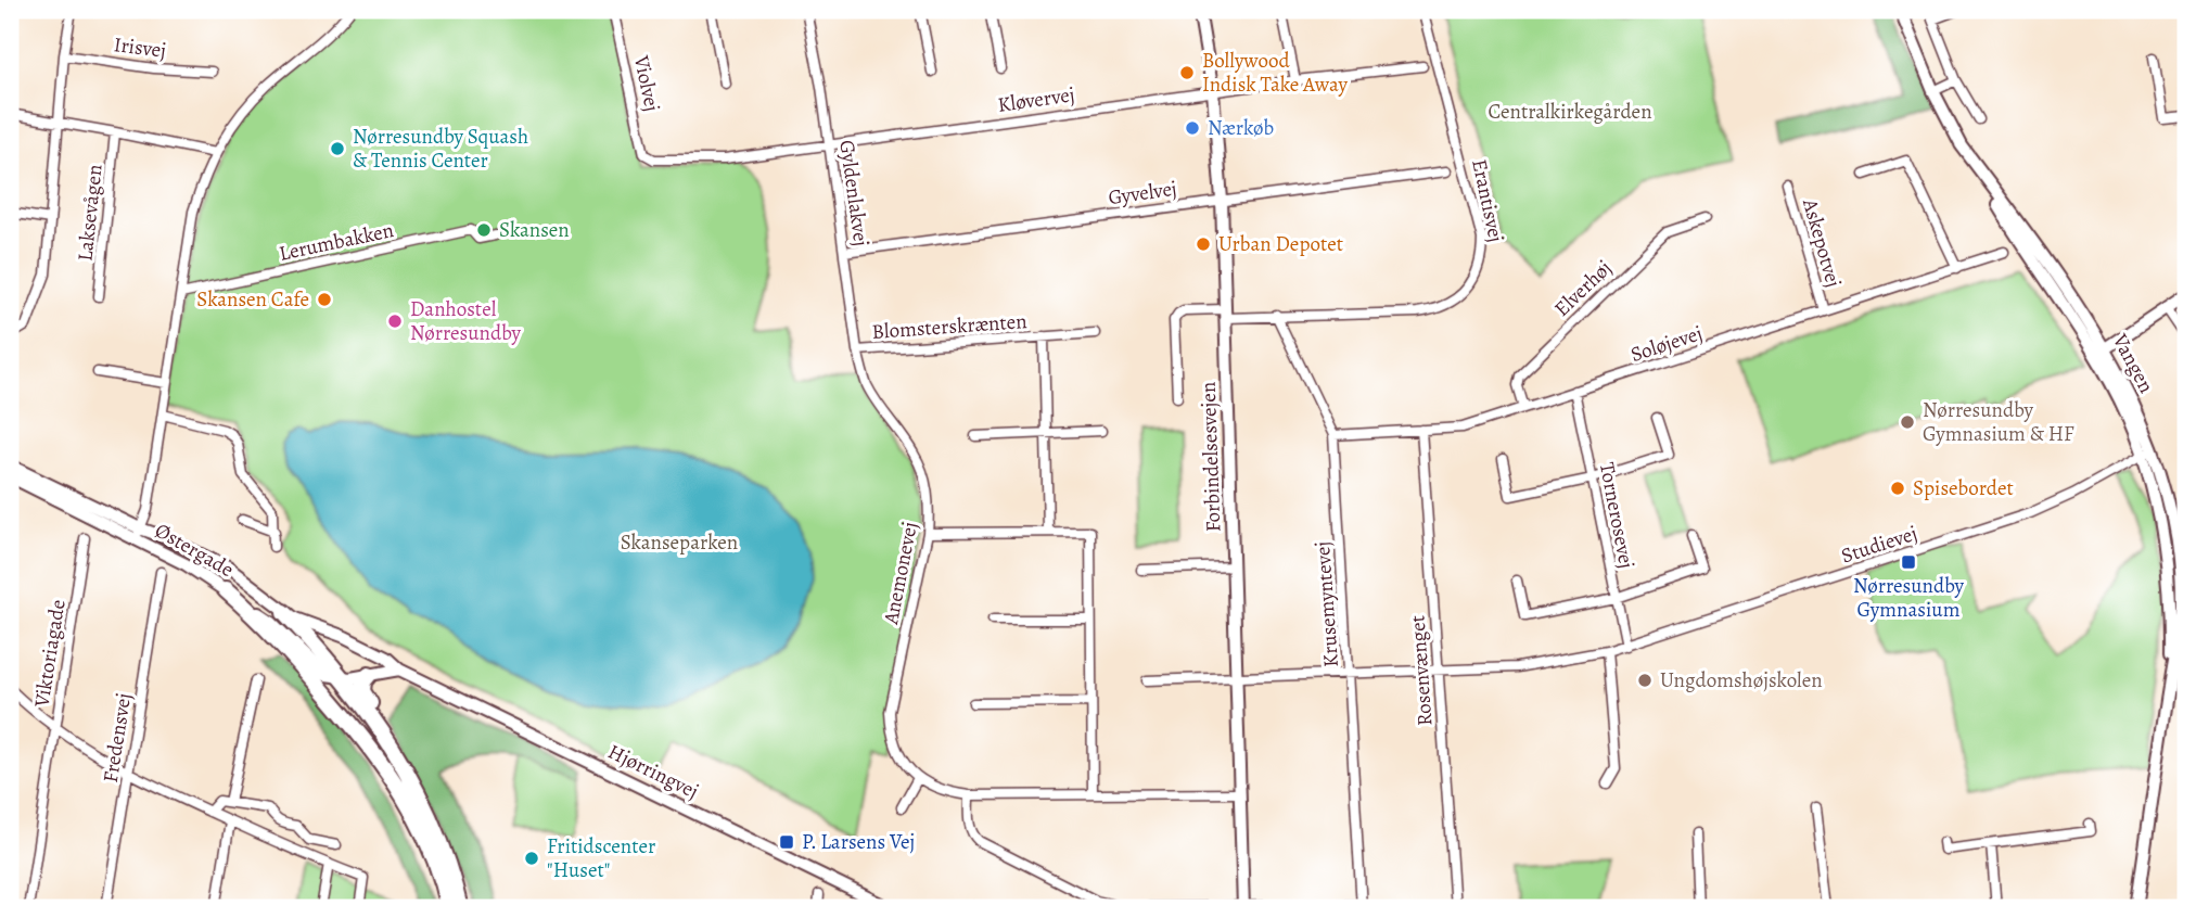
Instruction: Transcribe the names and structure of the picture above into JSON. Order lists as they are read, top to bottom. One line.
{"streets":{"street":["Irisvej","Violvej","Kløvervej","Gyldenlakvej","Gyvelvej","Erantisvej","Laksevågen","Lerumbakken","Askepotvej","Elverhøj","Blomsterskrænten","Soløjevej","Vangen","Forbindelsesvejen","Tornerosevej","Studievej","Østergade","Anemonevej","Krusemyntevej","Viktoriagade","Rosenvænget","Fredensvej","Hjørringvej"]},"crossings":[["Violvej","Kløvervej"],["Kløvervej","Gyldenlakvej"],["Kløvervej","Forbindelsesvejen"],["Gyldenlakvej","Gyvelvej"],["Gyldenlakvej","Blomsterskrænten"],["Gyldenlakvej","Anemonevej"],["Gyvelvej","Forbindelsesvejen"],["Erantisvej","Forbindelsesvejen"],["Erantisvej","Krusemyntevej"],["Askepotvej","Soløjevej"],["Elverhøj","Soløjevej"],["Soløjevej","Tornerosevej"],["Soløjevej","Krusemyntevej"],["Soløjevej","Rosenvænget"],["Vangen","Studievej"],["Forbindelsesvejen","Studievej"],["Forbindelsesvejen","Krusemyntevej"],["Tornerosevej","Studievej"],["Studievej","Krusemyntevej"],["Studievej","Rosenvænget"],["Østergade","Hjørringvej"]],"parks":["Centralkirkegården","Skanseparken"],"places":{"other":["Bollywood Indisk Take Away","Nærkøb","Nørresundby Squash & Tennis Center","Skansen","Urban Depotet","Skansen Cafe","Danhostel Nørresundby","Nørresundby Gymnasium & HF","Spisebordet","Ungdomshøjskolen","Fritidscenter \"Huset\""],"transit":["Nørresundby Gymnasium","P. Larsens Vej"]}}
